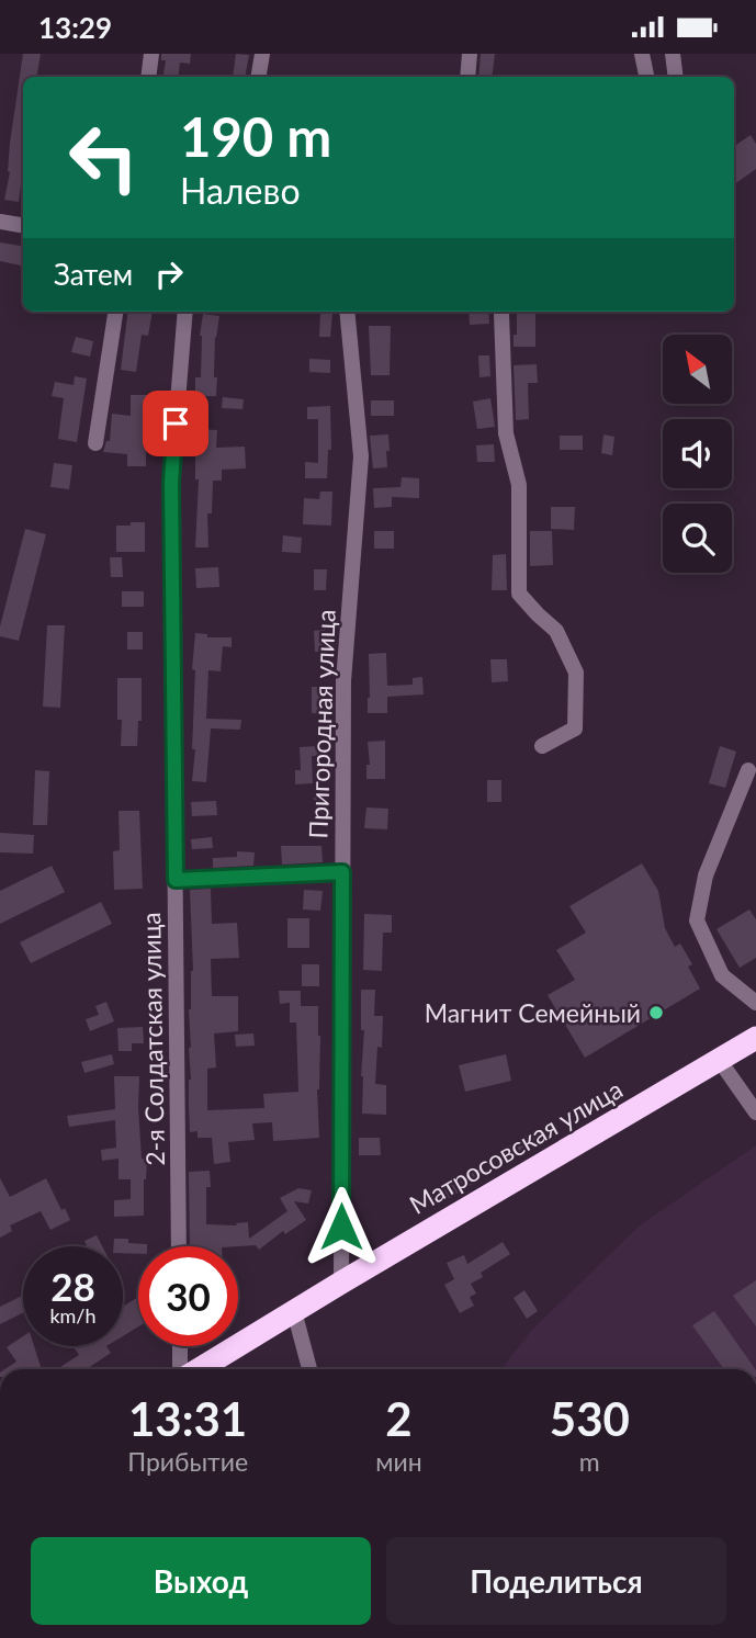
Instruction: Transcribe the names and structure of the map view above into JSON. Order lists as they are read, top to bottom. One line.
{"streets":{"highway":["Матросовская улица"],"street":["Пригородная улица","2-я Солдатская улица"]},"crossings":[["Пригородная улица","Матросовская улица"]],"places":["Магнит Семейный"],"north":"top left","page":{"status":"13:29","turn":["190 m","Налево"],"then":"Затем","speed":"28 km/h","limit":"30","eta":["13:31","Прибытие","2","мин","530","m"],"buttons":["Выход","Поделиться"]}}
